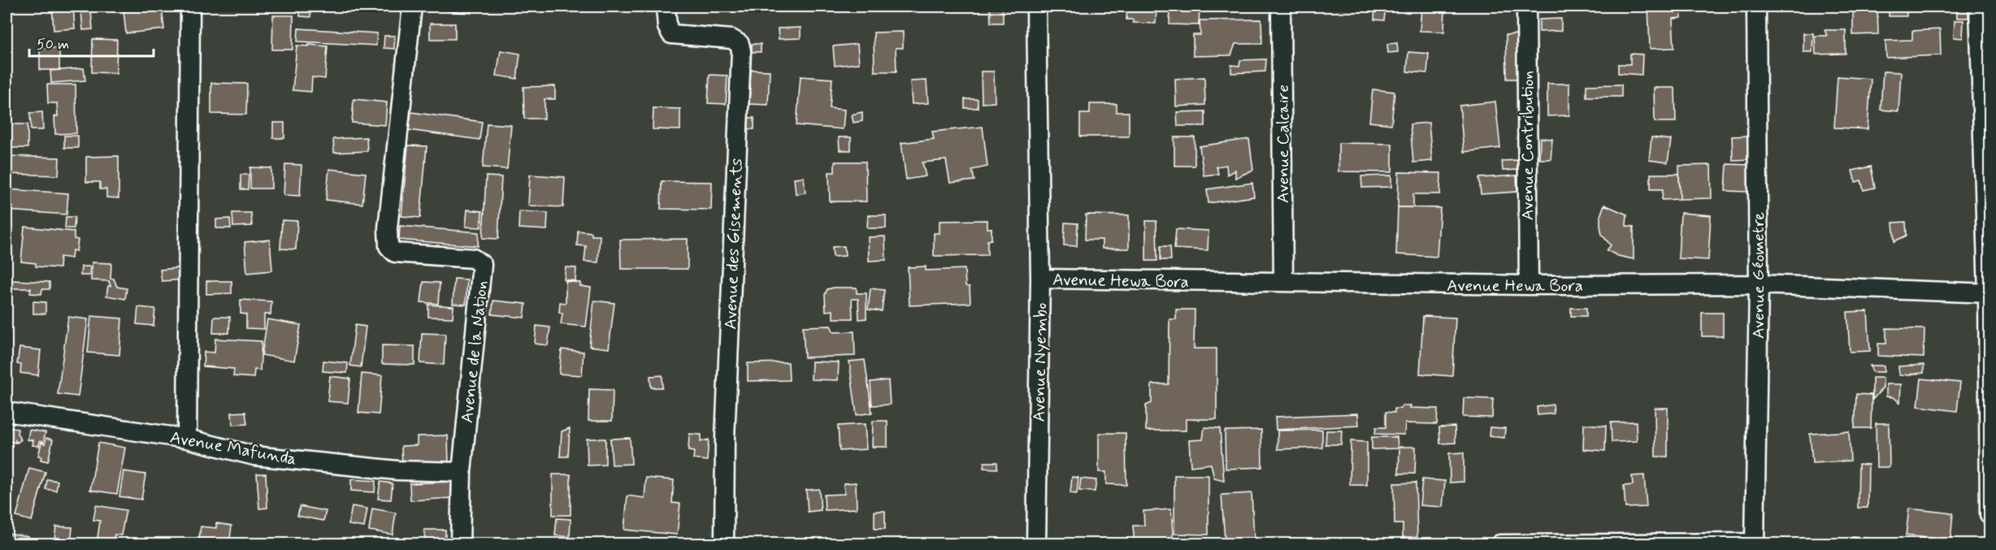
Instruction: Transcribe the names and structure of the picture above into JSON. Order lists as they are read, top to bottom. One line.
{"streets":{"street":["Avenue Calcaire","Avenue Contribution","Avenue des Gisements","Avenue Géometre","Avenue Hewa Bora","Avenue de la Nation","Avenue Nyembo","Avenue Mafunda"]},"crossings":[["Avenue Calcaire","Avenue Hewa Bora"],["Avenue Contribution","Avenue Hewa Bora"],["Avenue Géometre","Avenue Hewa Bora"],["Avenue Hewa Bora","Avenue Nyembo"],["Avenue de la Nation","Avenue Mafunda"]],"scale_bar":"50 m"}
